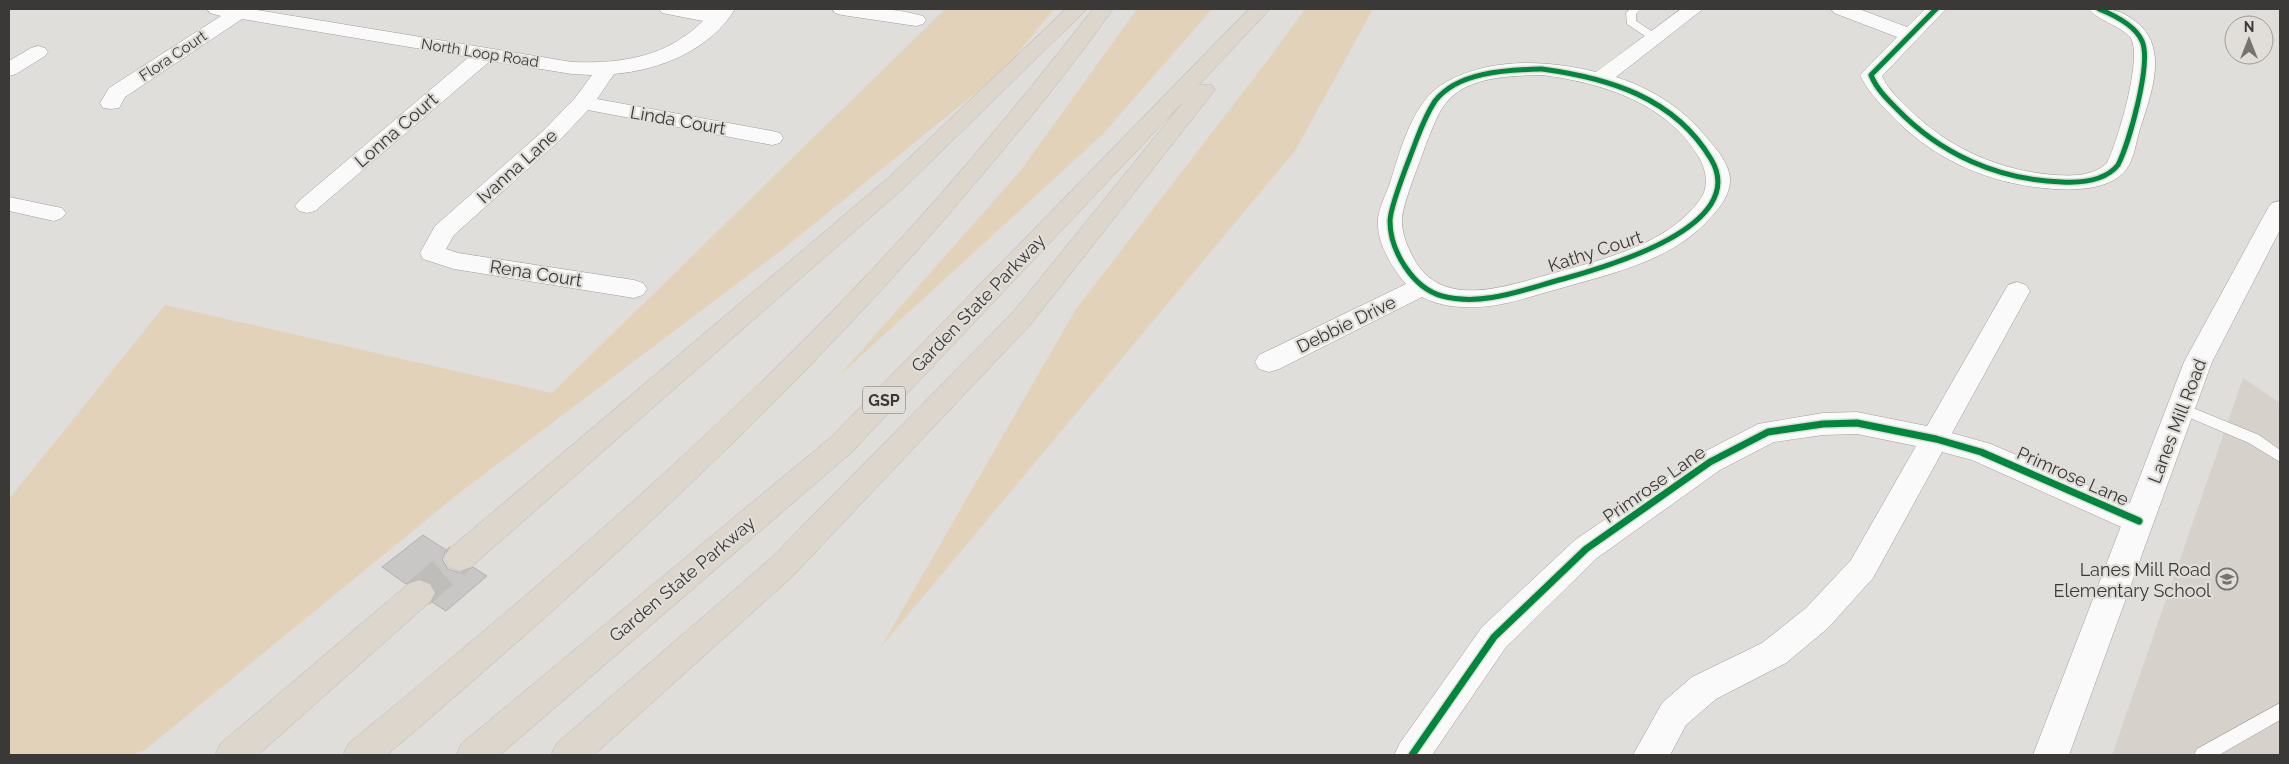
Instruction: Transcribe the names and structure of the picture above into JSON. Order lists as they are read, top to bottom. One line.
{"streets":{"highway":["Garden State Parkway","GSP"],"street":["North Loop Road","Flora Court","Linda Court","Lonna Court","Ivanna Lane","Kathy Court","Rena Court","Debbie Drive","Lanes Mill Road","Primrose Lane"]},"crossings":[["North Loop Road","Flora Court"],["North Loop Road","Lonna Court"],["North Loop Road","Ivanna Lane"],["Linda Court","Ivanna Lane"],["Ivanna Lane","Rena Court"],["Kathy Court","Debbie Drive"],["Lanes Mill Road","Primrose Lane"]],"places":{"school or university":["Lanes Mill Road Elementary School"]},"north":"top"}
